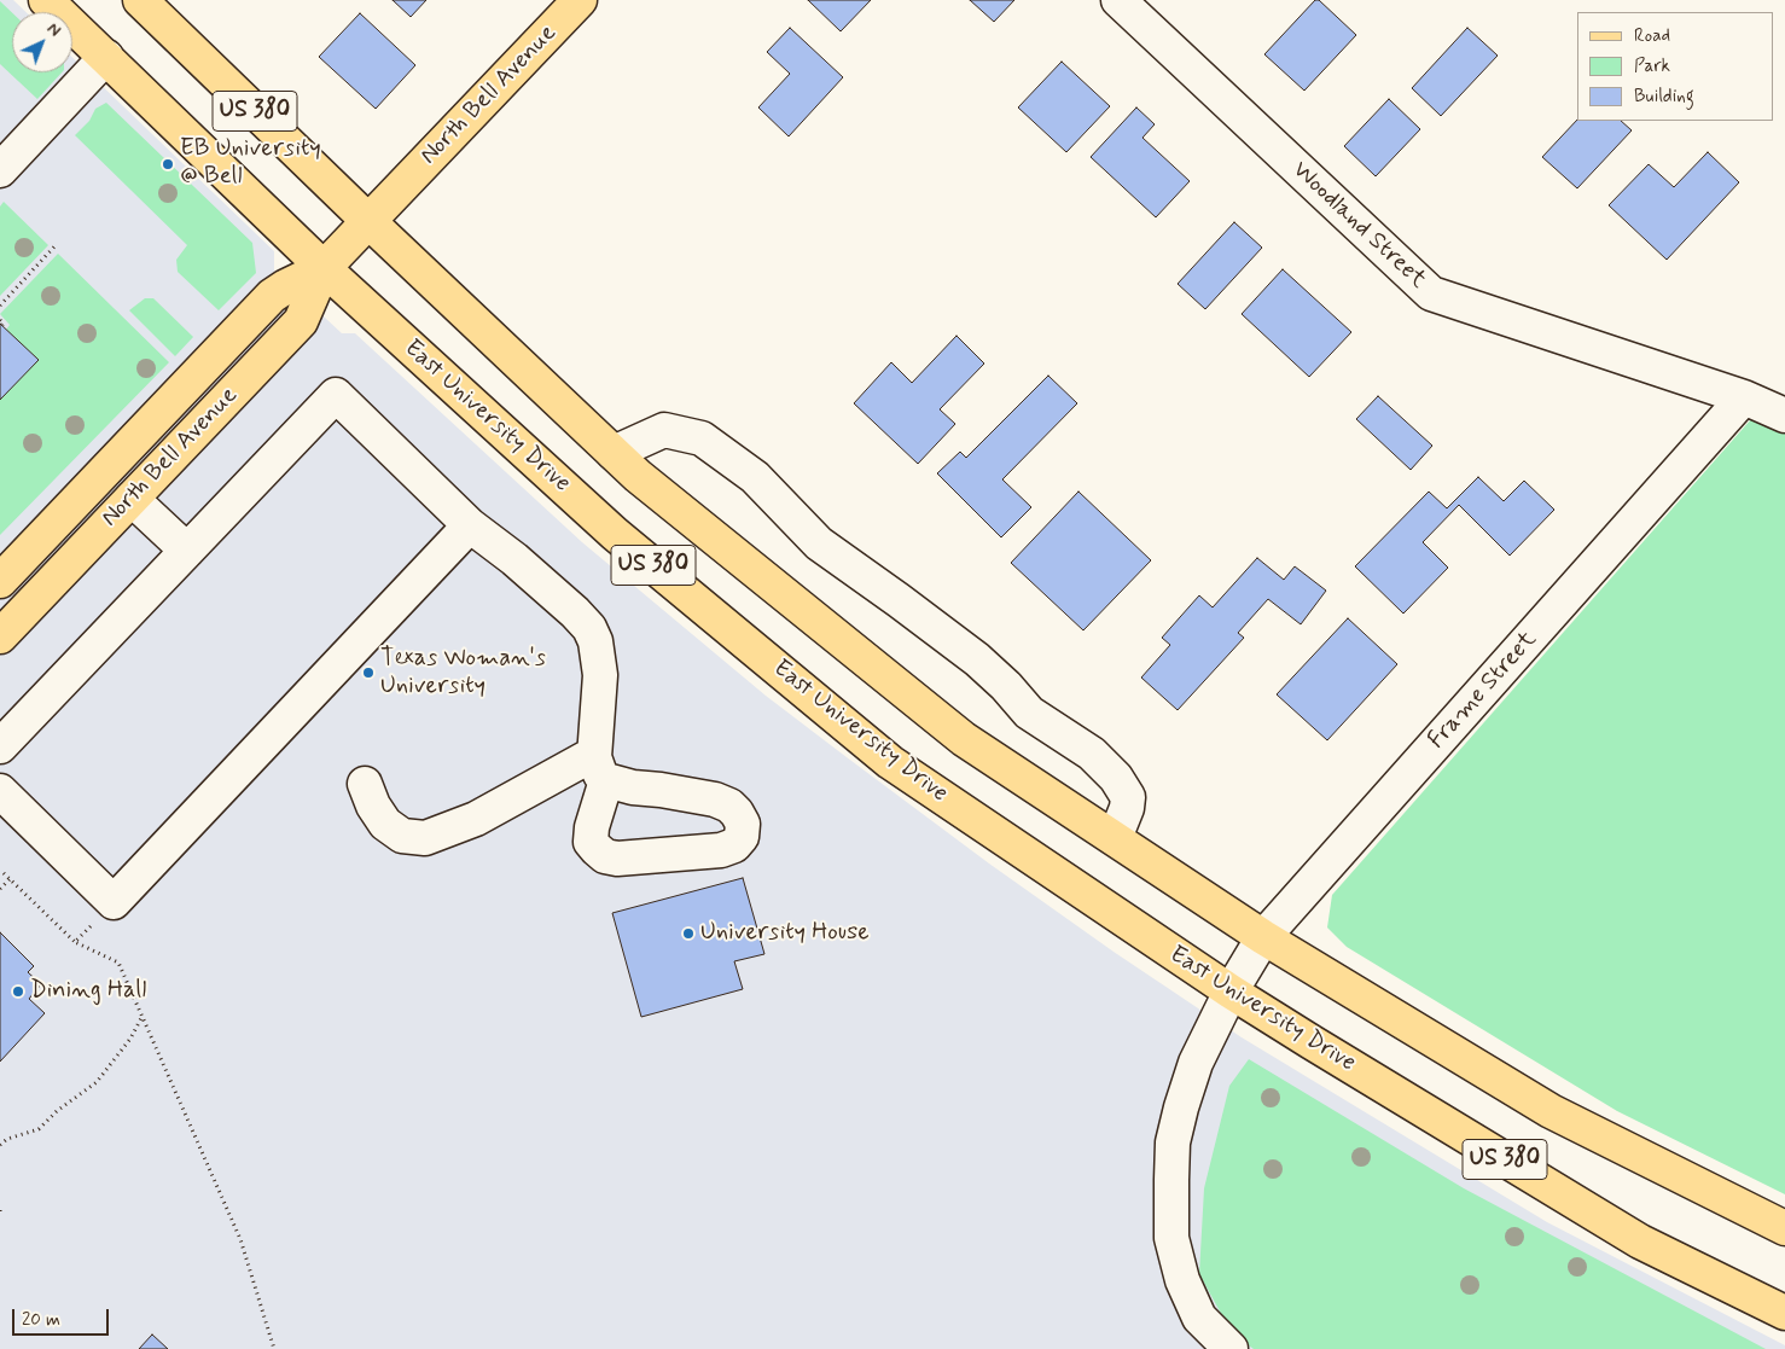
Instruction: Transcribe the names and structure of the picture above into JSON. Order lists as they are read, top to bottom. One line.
{"streets":{"main road":["North Bell Avenue","US 380","East University Drive"],"street":["Woodland Street","Frame Street"]},"crossings":[["North Bell Avenue","US 380"],["North Bell Avenue","East University Drive"],["US 380","Frame Street"],["Woodland Street","Frame Street"],["East University Drive","Frame Street"]],"places":["EB University @ Bell","Texas Woman's University","University House","Dining Hall"],"legend":["Road","Park","Building"],"scale_bar":"20 m","north":"top right"}
